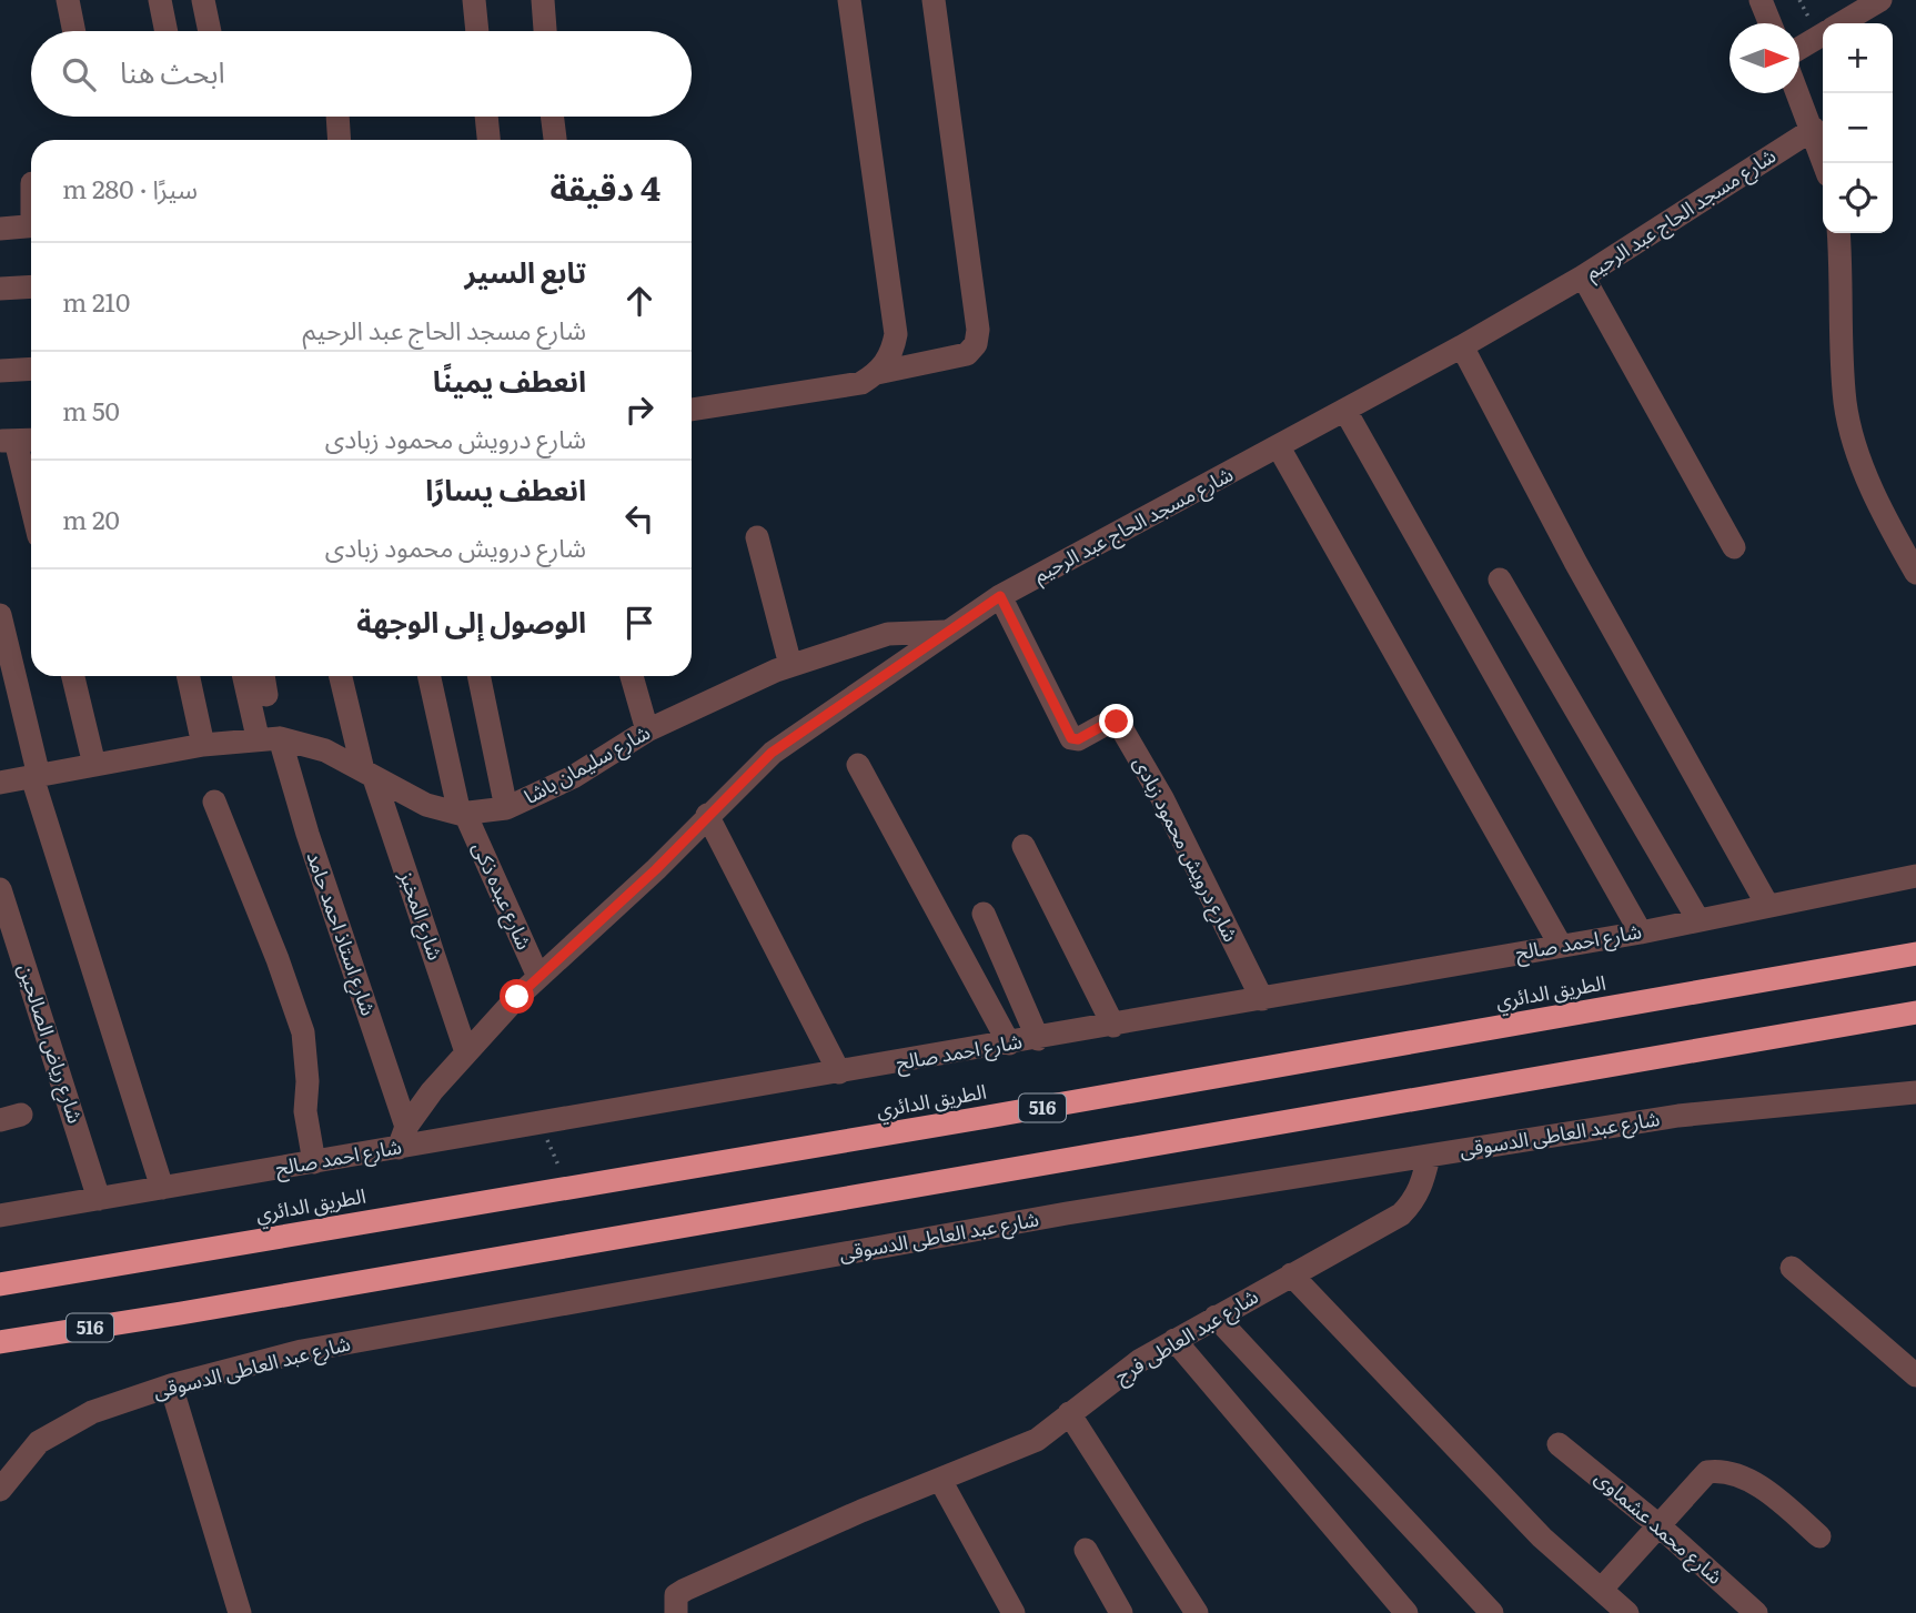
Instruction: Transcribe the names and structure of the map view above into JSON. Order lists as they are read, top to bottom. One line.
{"streets":{"highway":["الطريق الدائري","516"],"street":["شارع مسجد الحاج عبد الرحيم","شارع سليمان باشا","شارع درويش محمود زبادى","شارع عبده ذكى","شارع المخبز","شارع استاذ احمد حامد","شارع احمد صالح","شارع رياض الصالحين","شارع عبد العاطى الدسوقى","شارع عبد العاطى فرج","شارع محمد عشماوى"]},"crossings":[["شارع مسجد الحاج عبد الرحيم","شارع سليمان باشا"],["شارع مسجد الحاج عبد الرحيم","شارع درويش محمود زبادى"],["شارع مسجد الحاج عبد الرحيم","شارع عبده ذكى"],["شارع مسجد الحاج عبد الرحيم","شارع المخبز"],["شارع مسجد الحاج عبد الرحيم","شارع استاذ احمد حامد"],["شارع مسجد الحاج عبد الرحيم","شارع احمد صالح"],["شارع سليمان باشا","شارع عبده ذكى"],["شارع سليمان باشا","شارع المخبز"],["شارع سليمان باشا","شارع استاذ احمد حامد"],["شارع درويش محمود زبادى","شارع احمد صالح"],["شارع استاذ احمد حامد","شارع احمد صالح"],["شارع احمد صالح","شارع رياض الصالحين"],["شارع عبد العاطى الدسوقى","شارع عبد العاطى فرج"]],"north":"right","page":{"map_buttons":["+","−"],"search":"ابحث هنا","heading":["4 دقيقة","سيرًا · 280 m"],"list":[["تابع السير","شارع مسجد الحاج عبد الرحيم","210 m"],["انعطف يمينًا","شارع درويش محمود زبادى","50 m"],["انعطف يسارًا","شارع درويش محمود زبادى","20 m"],"الوصول إلى الوجهة"]}}
